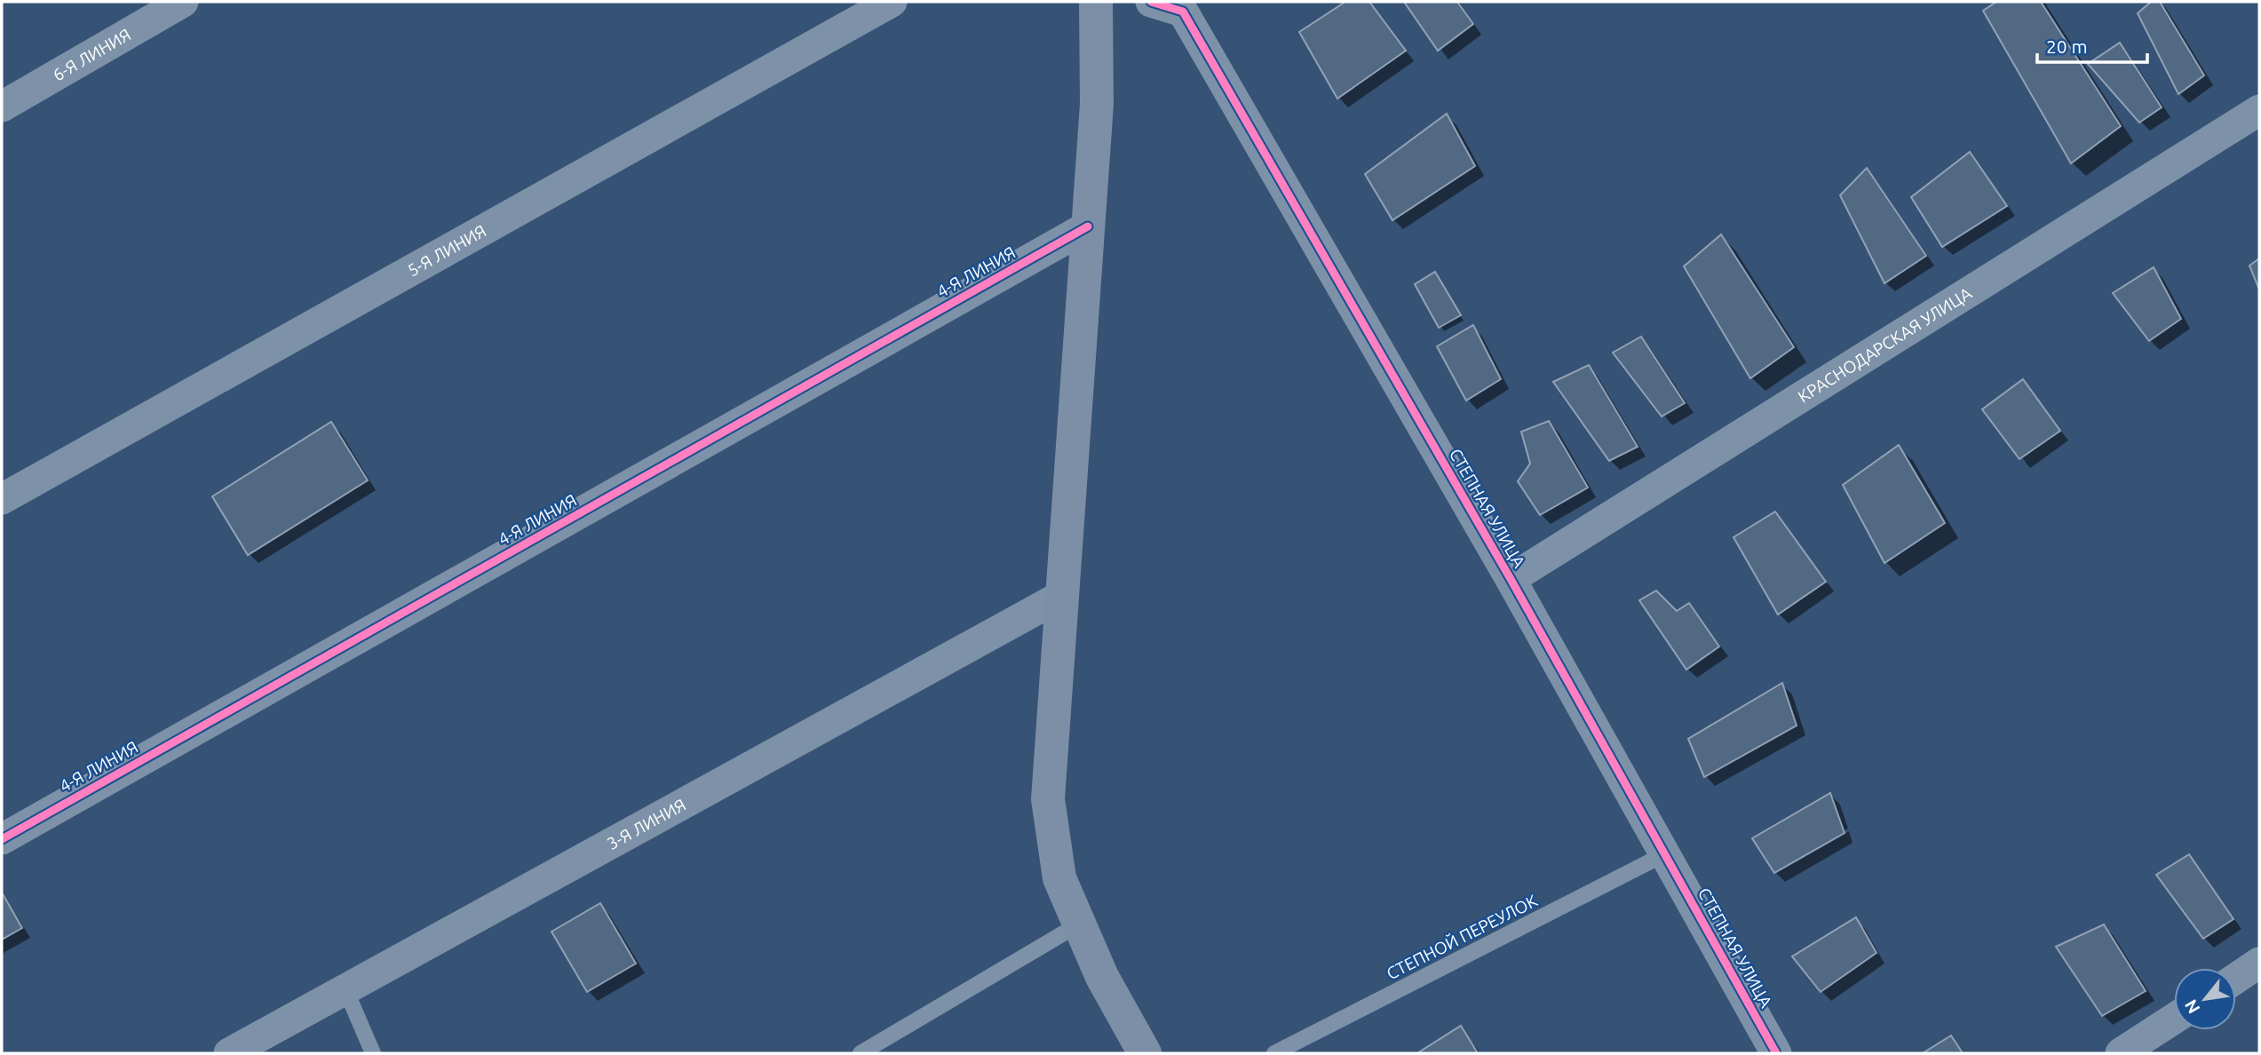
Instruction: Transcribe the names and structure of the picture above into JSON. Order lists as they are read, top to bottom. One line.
{"streets":{"street":["6-Я ЛИНИЯ","5-Я ЛИНИЯ","4-Я ЛИНИЯ","КРАСНОДАРСКАЯ УЛИЦА","СТЕПНАЯ УЛИЦА","3-Я ЛИНИЯ"],"lane":["СТЕПНОЙ ПЕРЕУЛОК"]},"crossings":[["КРАСНОДАРСКАЯ УЛИЦА","СТЕПНАЯ УЛИЦА"],["СТЕПНАЯ УЛИЦА","СТЕПНОЙ ПЕРЕУЛОК"]],"scale_bar":"20 m","north":"bottom left"}
